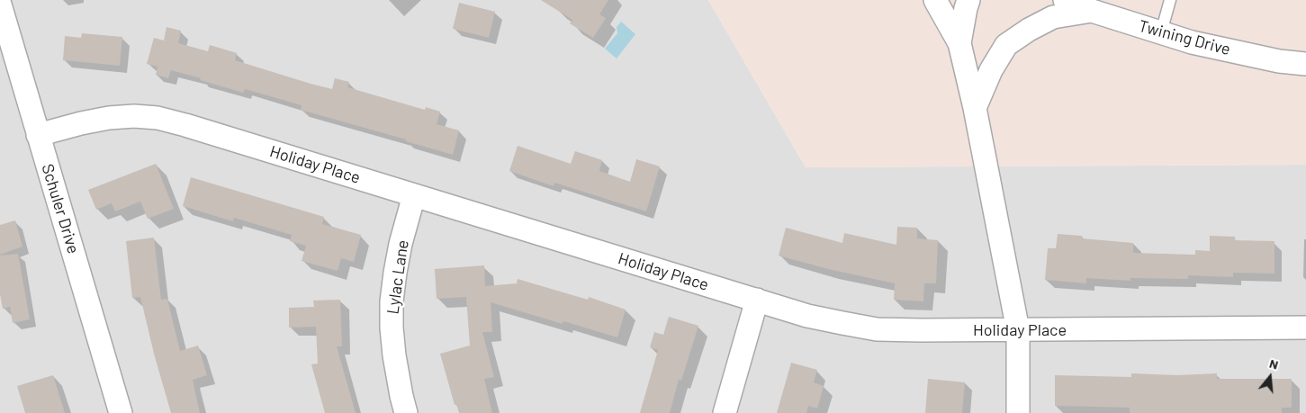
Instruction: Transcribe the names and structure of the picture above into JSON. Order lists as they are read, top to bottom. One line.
{"streets":{"street":["Twining Drive","Holiday Place","Schuler Drive","Lylac Lane"]},"crossings":[["Holiday Place","Schuler Drive"],["Holiday Place","Lylac Lane"]],"north":"top"}
